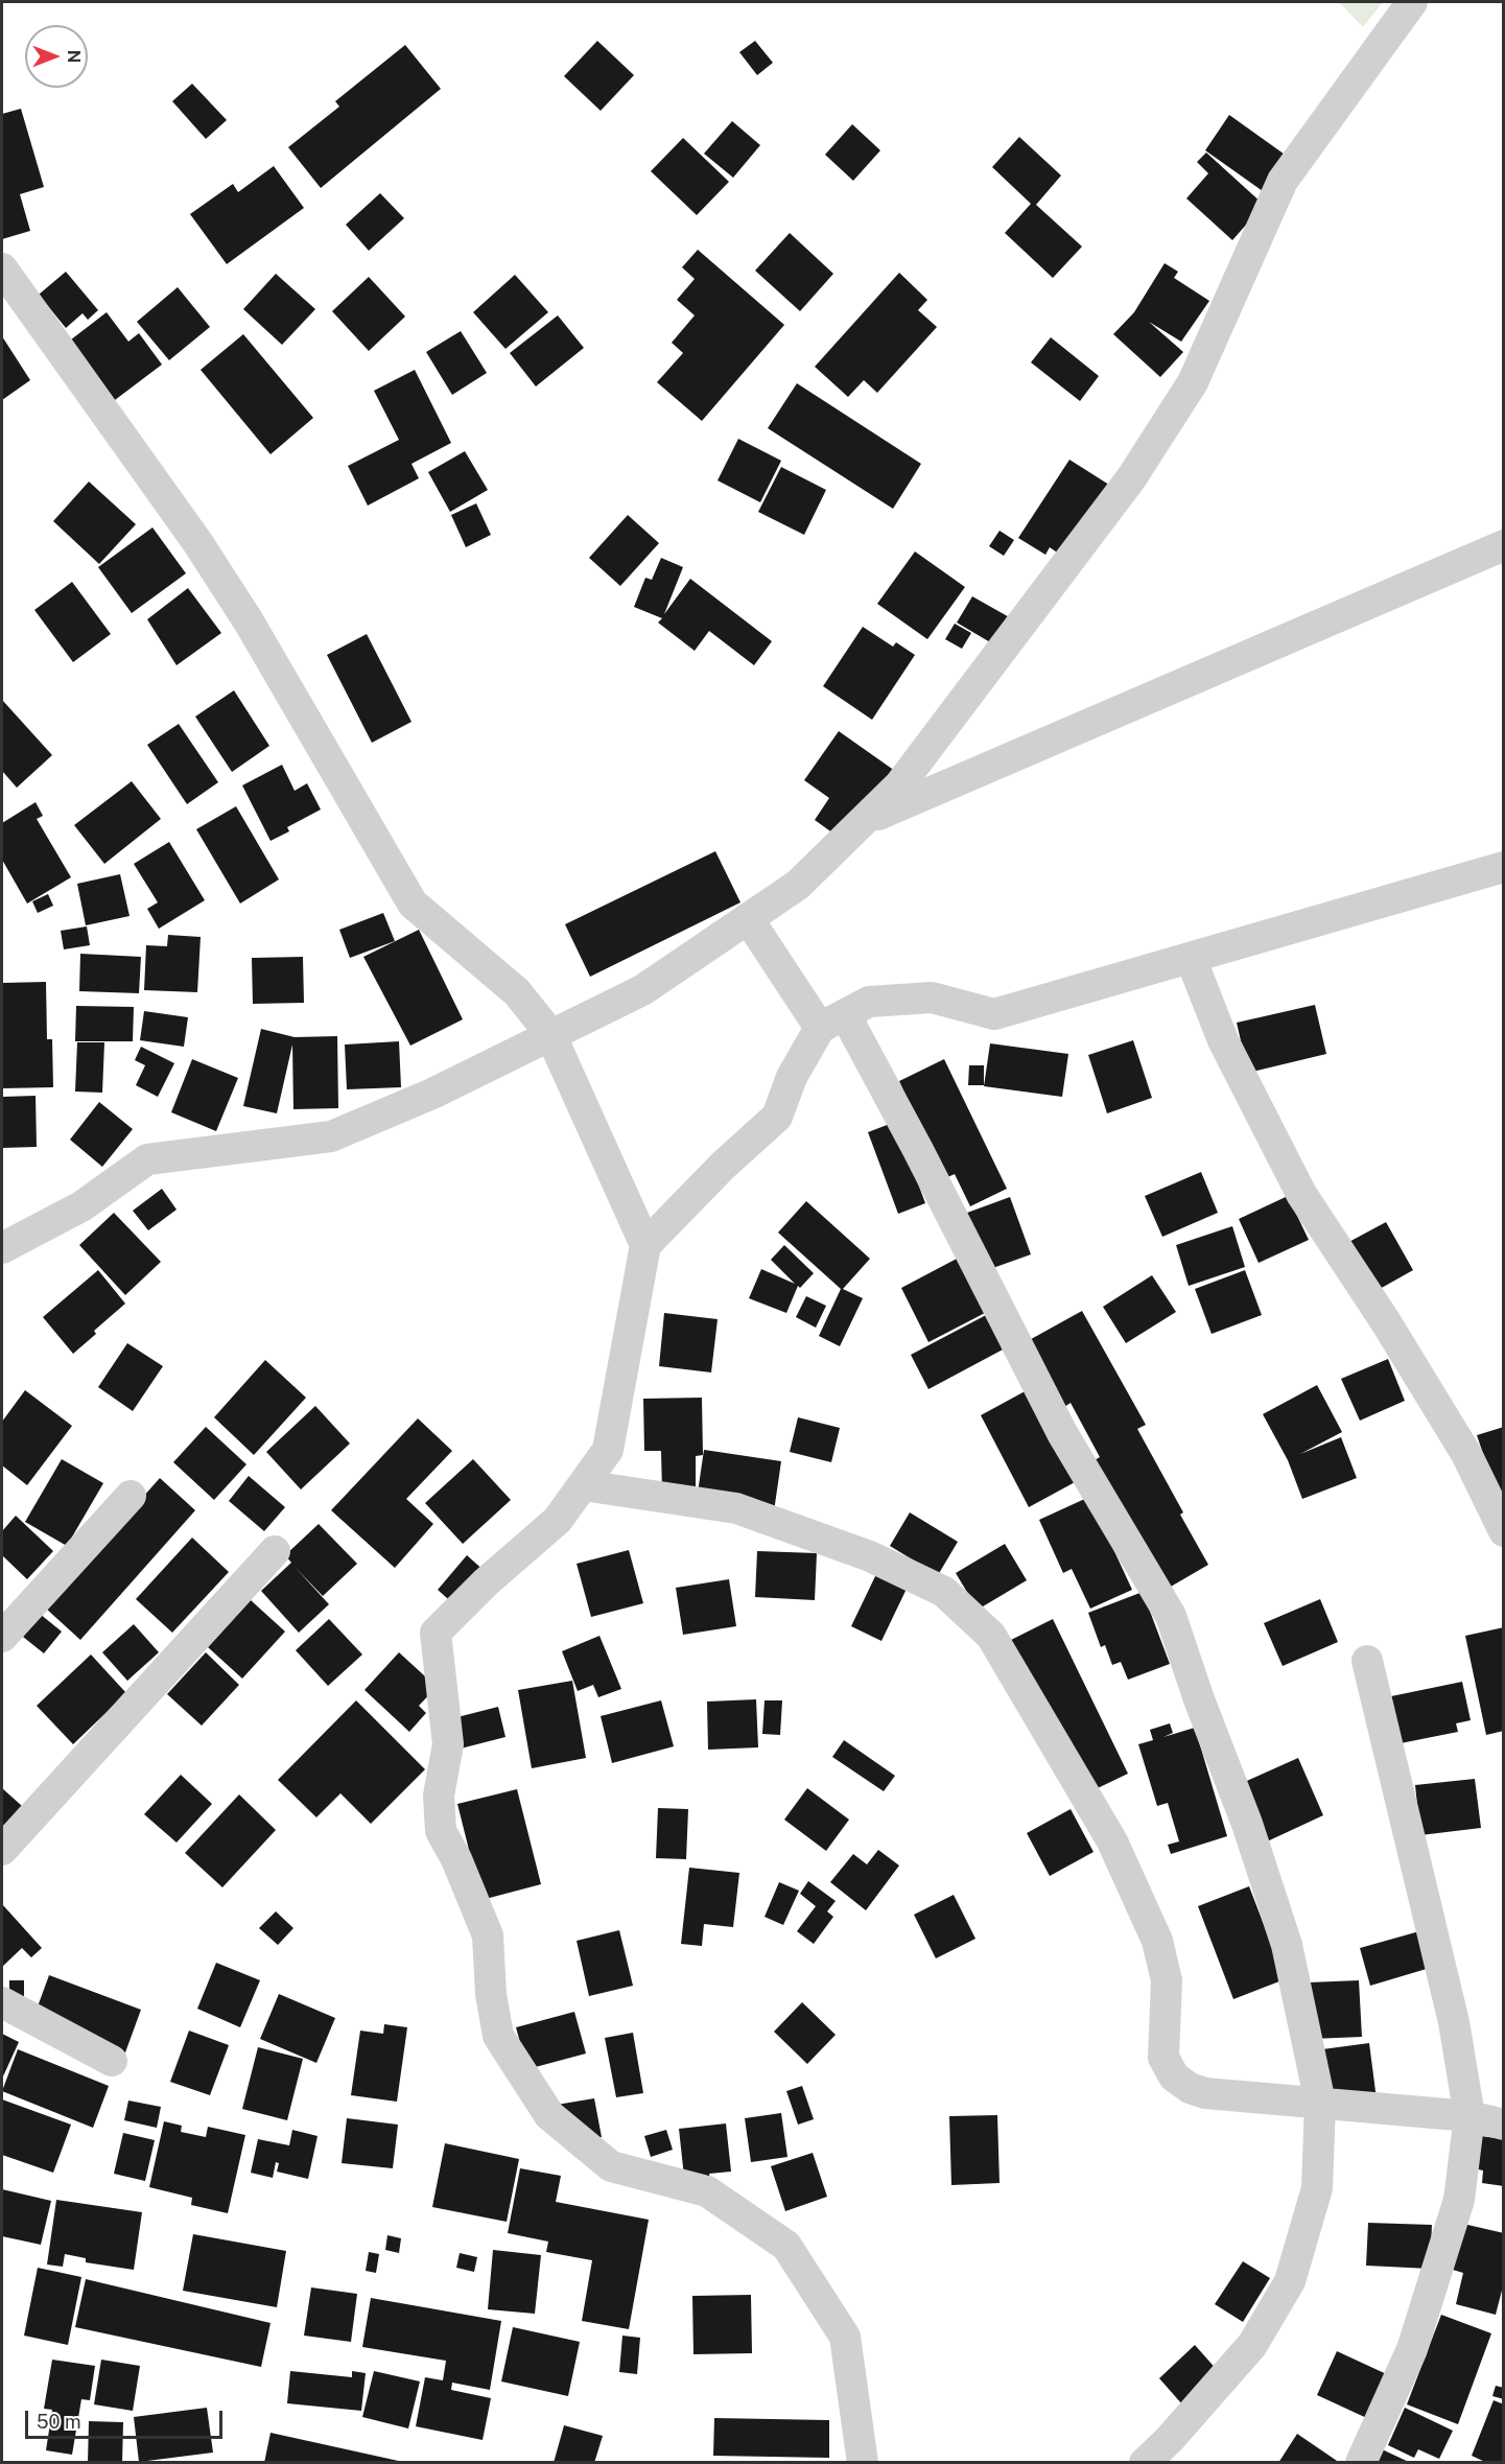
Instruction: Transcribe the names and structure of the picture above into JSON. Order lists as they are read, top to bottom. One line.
{"scale_bar":"50 m","north":"right"}
